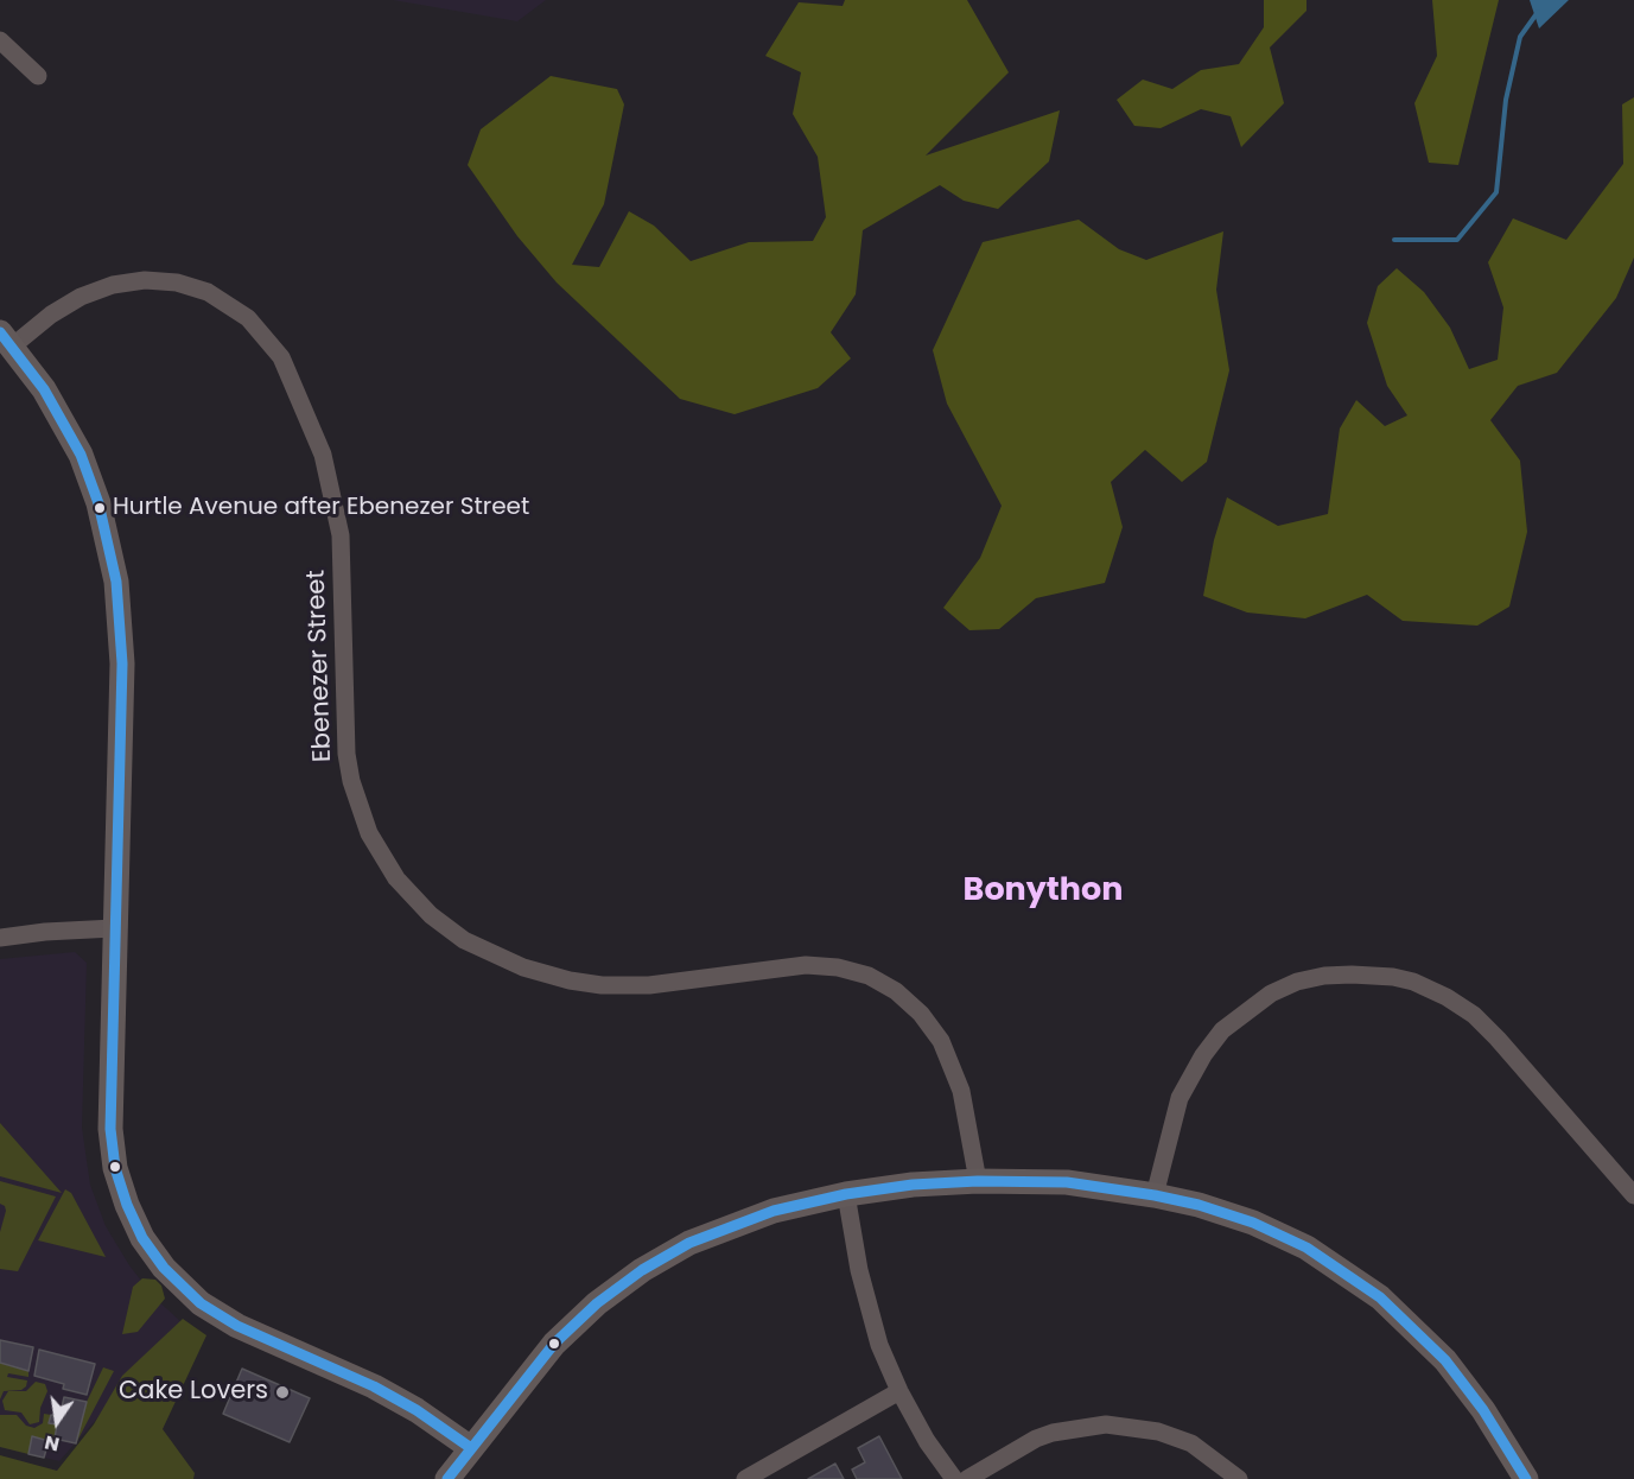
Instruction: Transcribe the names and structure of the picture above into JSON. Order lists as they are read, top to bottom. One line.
{"streets":{"street":["Ebenezer Street"]},"districts":["Bonython"],"places":["Hurtle Avenue after Ebenezer Street","Cake Lovers"],"north":"bottom"}
